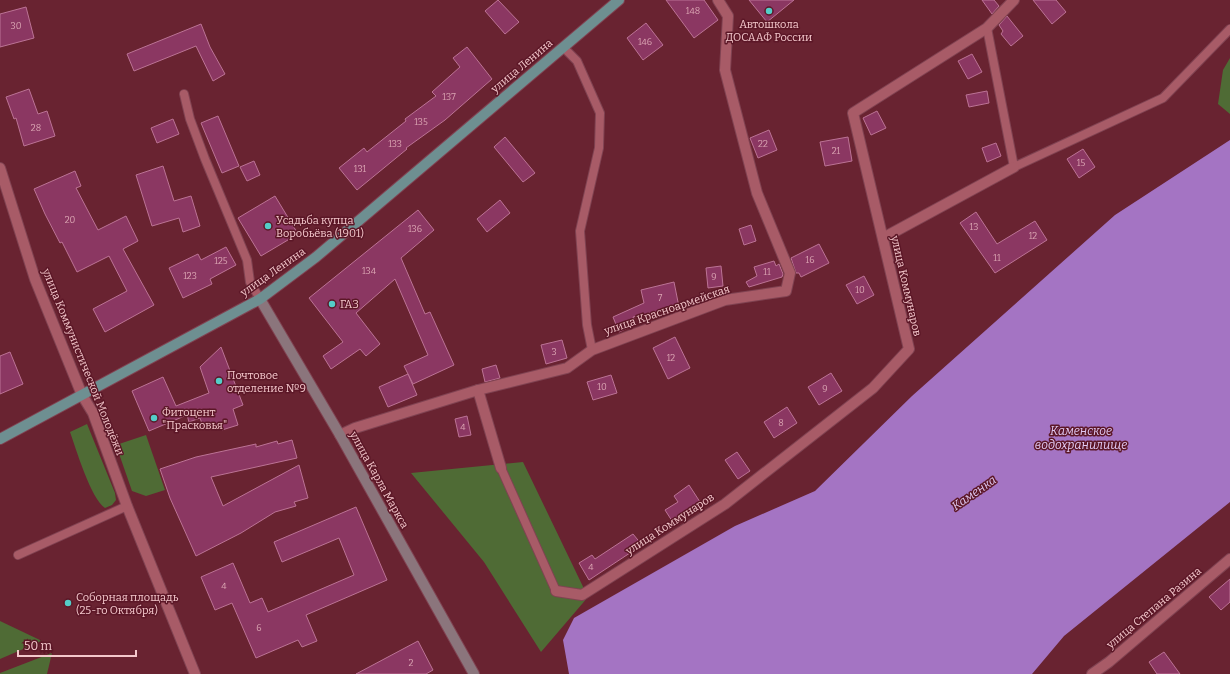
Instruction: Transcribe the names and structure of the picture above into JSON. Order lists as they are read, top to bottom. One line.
{"streets":{"main road":["улица Ленина","улица Карла Маркса"],"street":["улица Коммунаров","улица Красноармейская","улица Коммунистической Молодёжи","улица Степана Разина"]},"crossings":[["улица Ленина","улица Коммунистической Молодёжи"],["улица Ленина","улица Карла Маркса"],["улица Красноармейская","улица Карла Маркса"]],"water":["Каменское водохранилище","Каменка"],"places":["Автошкола ДОСААФ России","Усадьба купца Воробьёва (1901)","ГАЗ","Почтовое отделение №9","Фитоцент \"Прасковья\"","Соборная площадь (25-го Октября)"],"house_numbers":["148","30","146","137","135","28","133","22","21","15","131","20","13","136","12","11","16","125","134","11","123","9","10","7","3","12","10","9","8","4","4","4","6","2"],"scale_bar":"50 m"}
